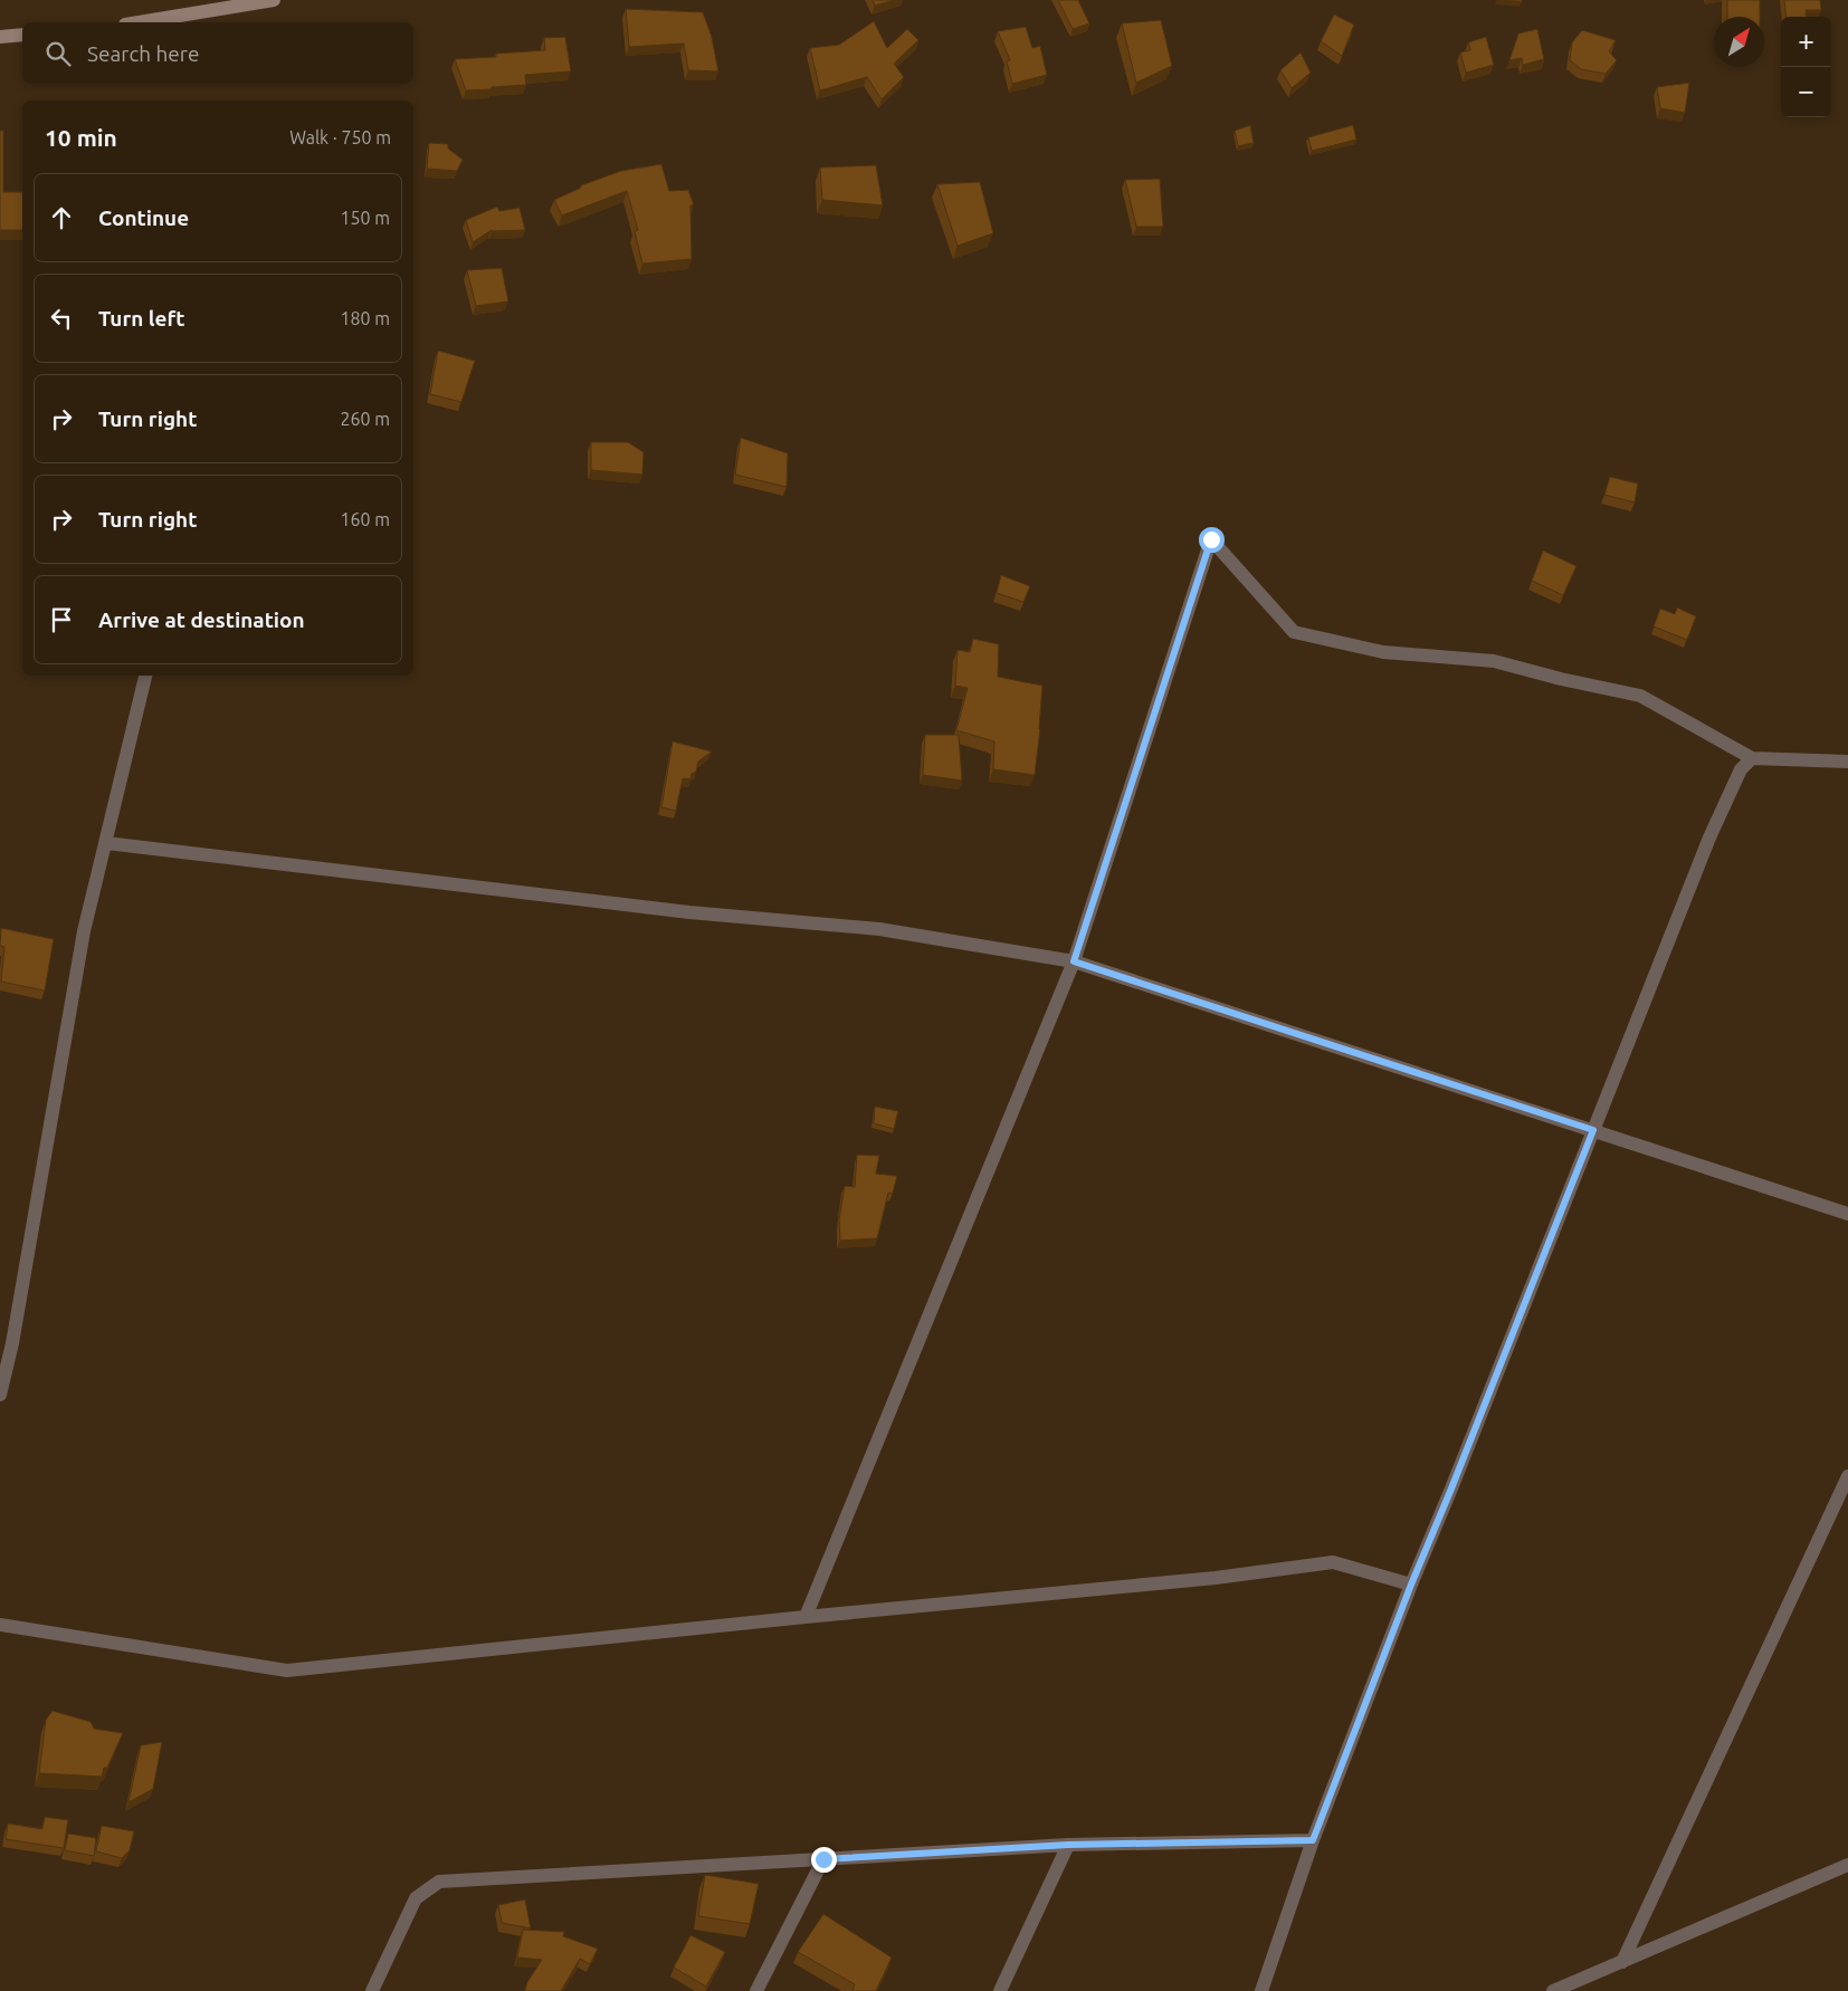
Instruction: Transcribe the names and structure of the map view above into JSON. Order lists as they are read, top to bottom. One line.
{"north":"top right","page":{"map_buttons":["+","−"],"search":"Search here","heading":["10 min","Walk · 750 m"],"list":[["Continue","150 m"],["Turn left","180 m"],["Turn right","260 m"],["Turn right","160 m"],"Arrive at destination"]}}
